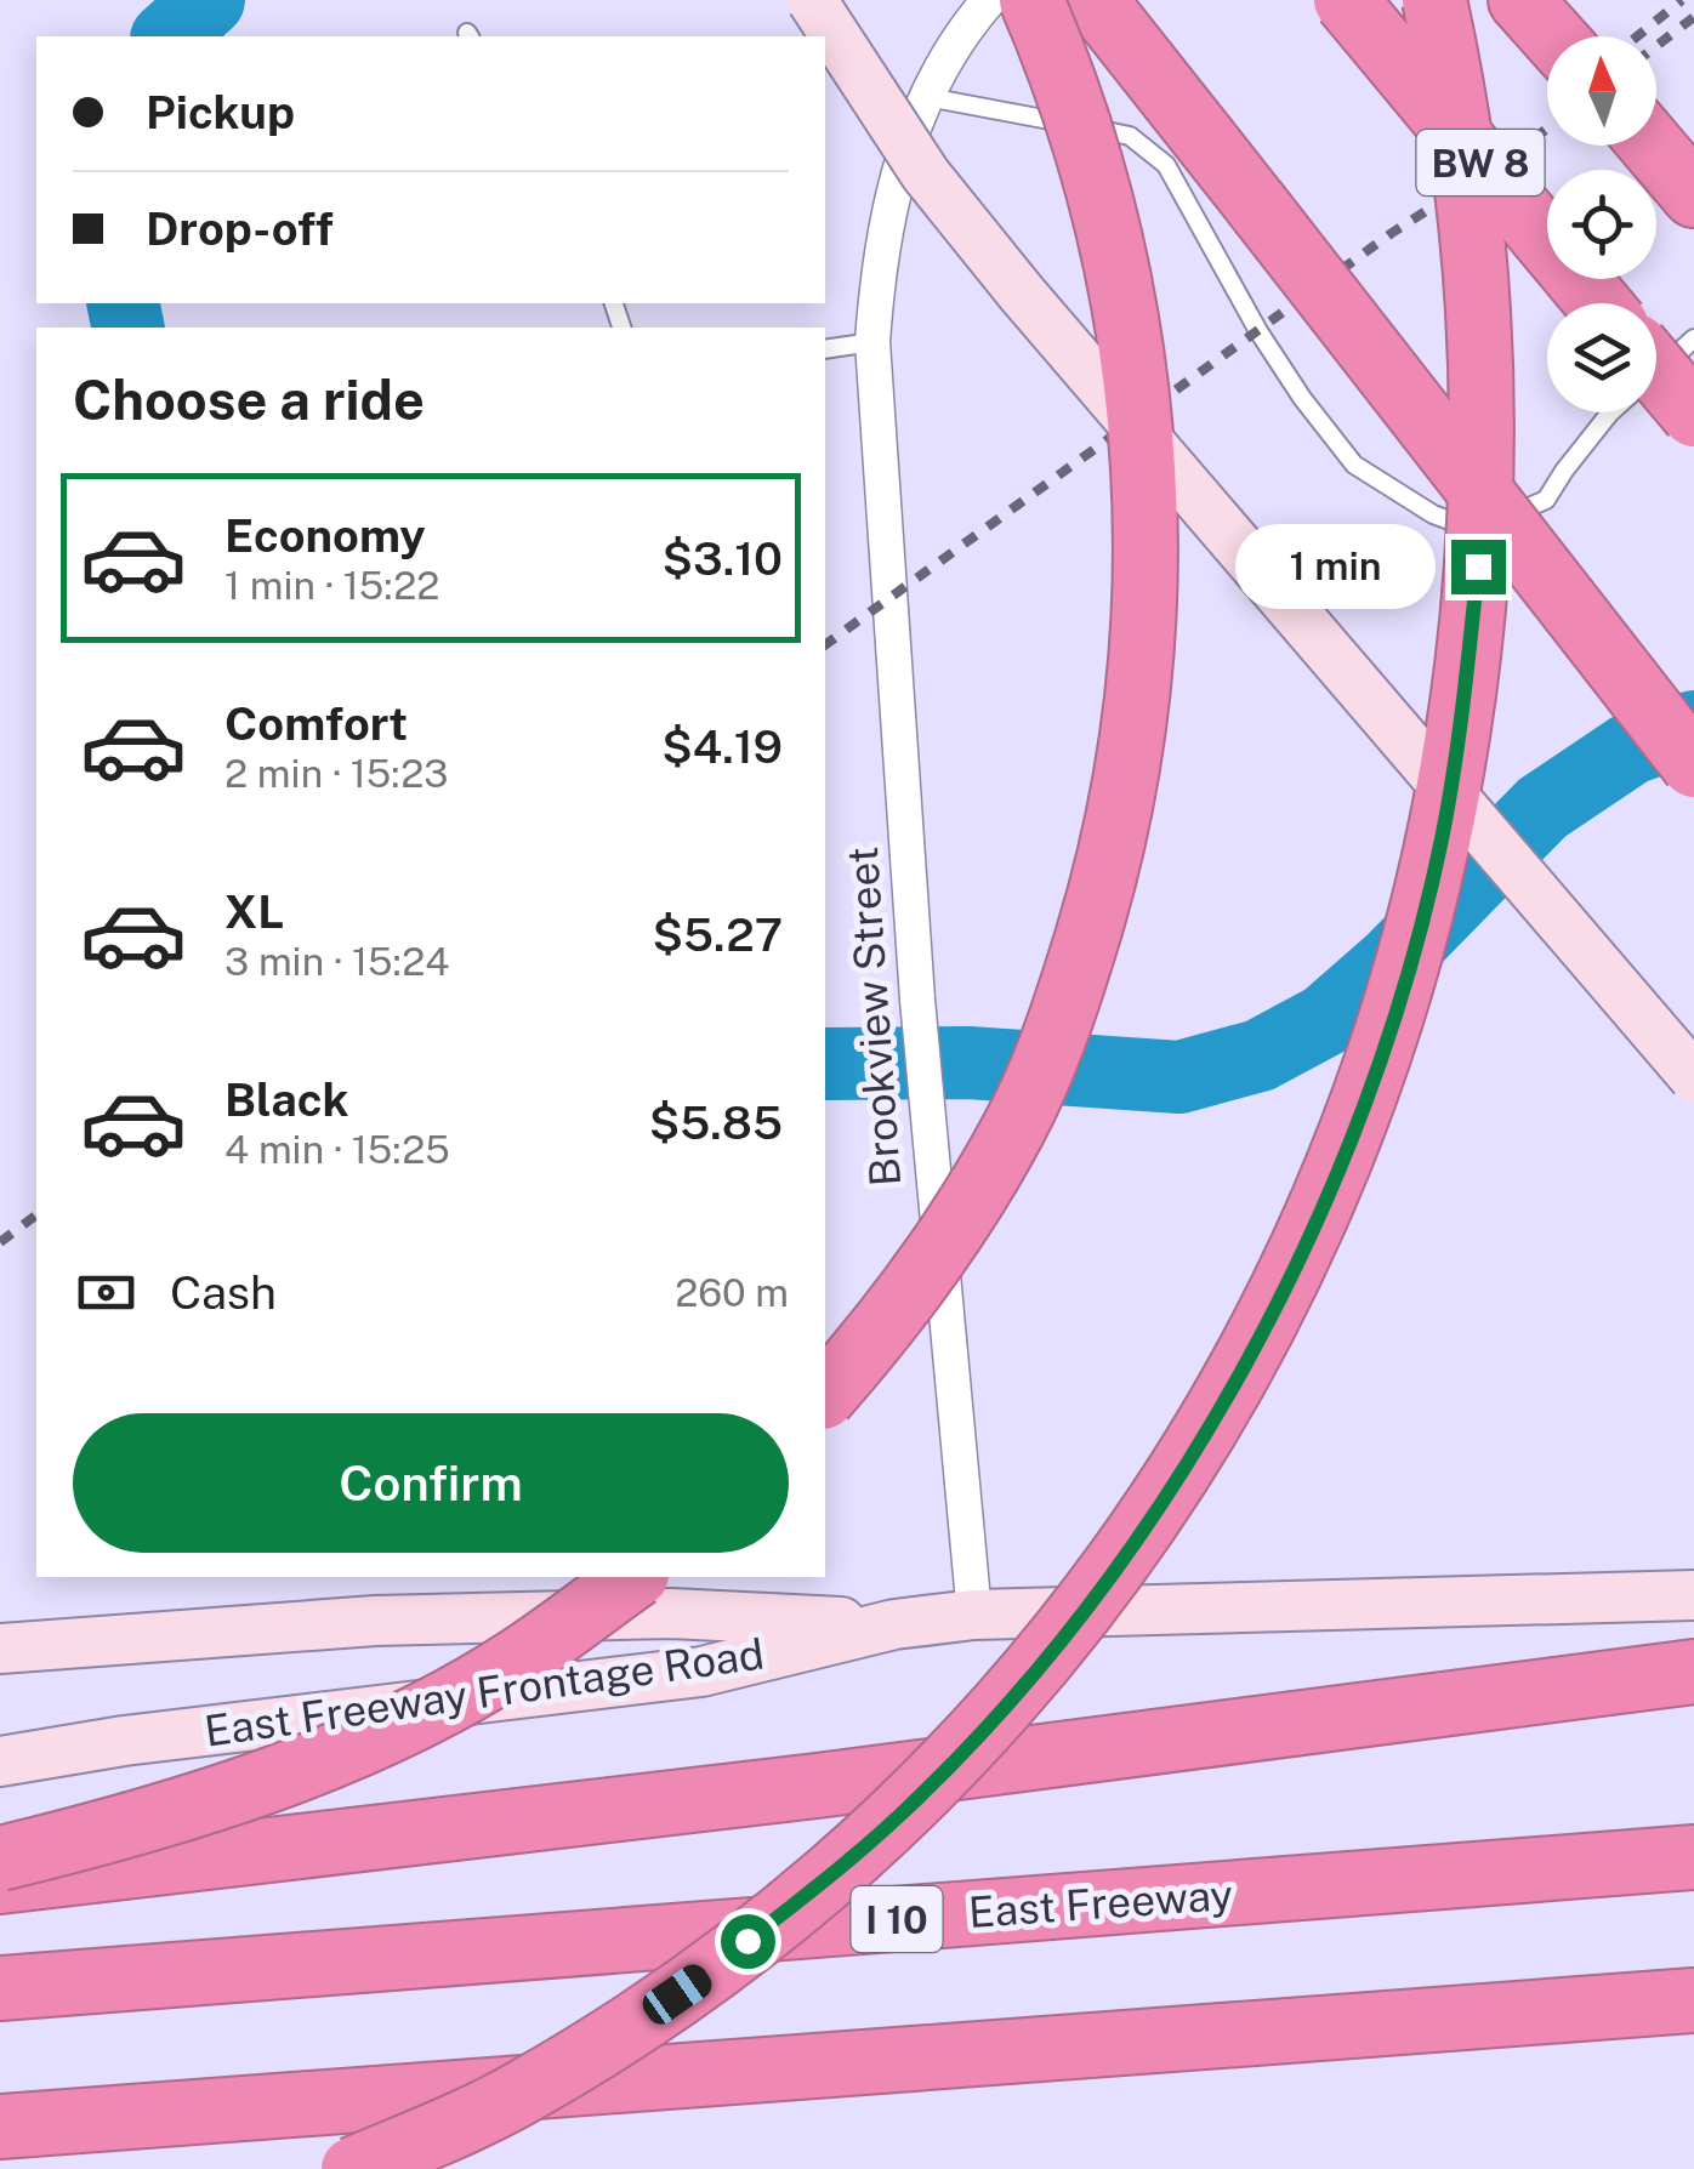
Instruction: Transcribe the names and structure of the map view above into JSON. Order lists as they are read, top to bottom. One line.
{"streets":{"highway":["BW 8","East Freeway","I 10"],"main road":["East Freeway Frontage Road"],"street":["Brookview Street"]},"crossings":[["Brookview Street","East Freeway Frontage Road"]],"north":"top","page":{"banner":["Pickup","Drop-off"],"heading":"Choose a ride","list":[{"name":"Economy","note":"1 min · 15:22","value":"$3.10"},{"name":"Comfort","note":"2 min · 15:23","value":"$4.19"},{"name":"XL","note":"3 min · 15:24","value":"$5.27"},{"name":"Black","note":"4 min · 15:25","value":"$5.85"}],"bubble":"1 min","pay":["Cash","260 m"],"buttons":"Confirm"}}
